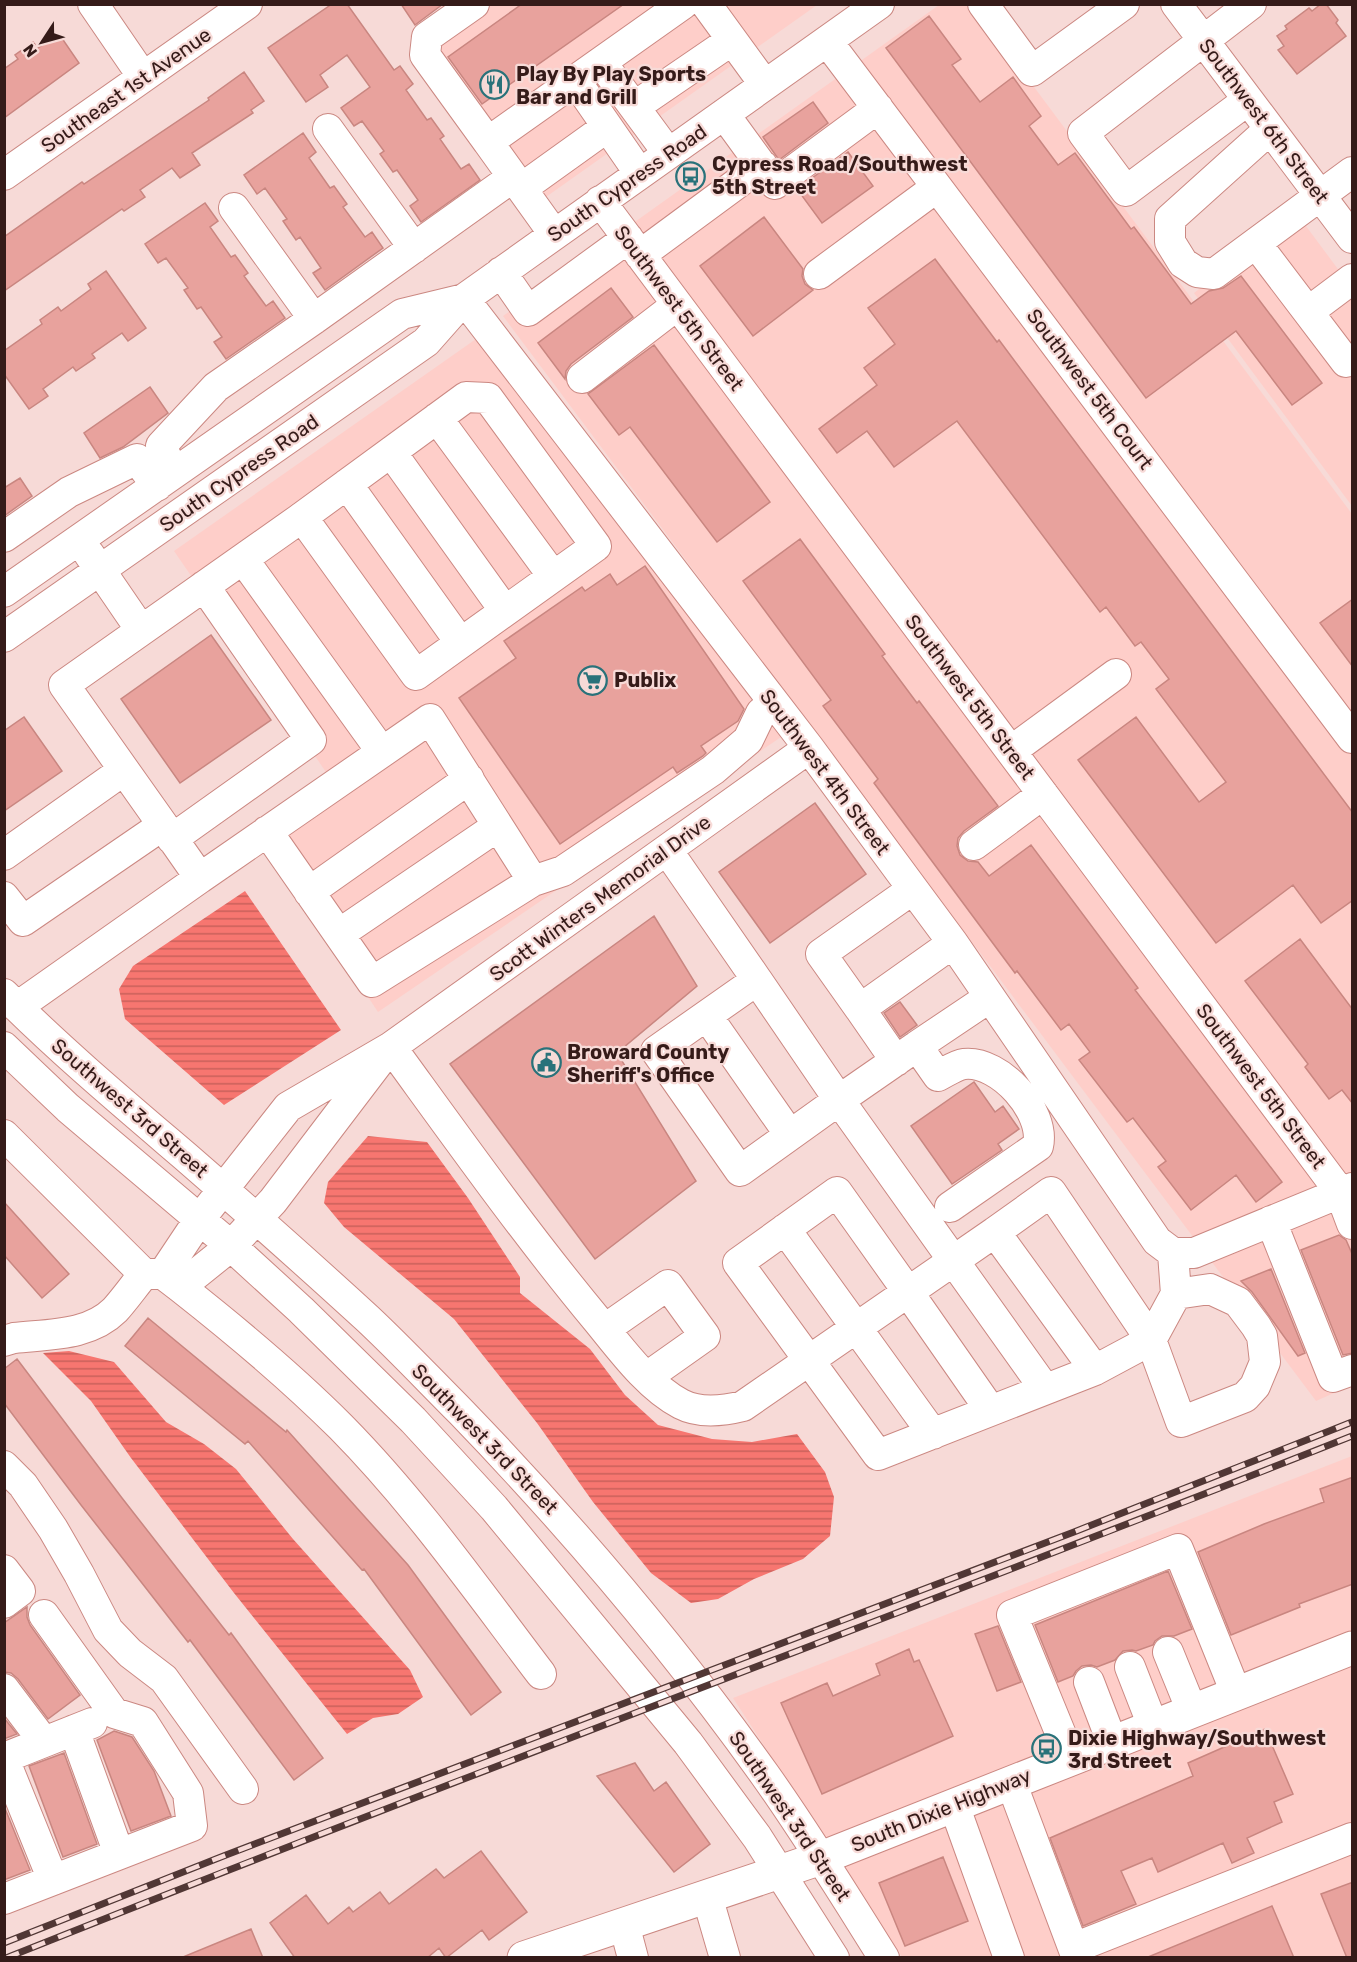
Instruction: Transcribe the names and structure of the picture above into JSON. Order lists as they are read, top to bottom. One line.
{"streets":{"main road":["South Dixie Highway"],"street":["Southeast 1st Avenue","Southwest 6th Street","South Cypress Road","Southwest 5th Street","Southwest 5th Court","Southwest 4th Street","Scott Winters Memorial Drive","Southwest 3rd Street"]},"crossings":[["South Cypress Road","Southwest 5th Street"],["South Cypress Road","Southwest 5th Court"],["South Cypress Road","Southwest 4th Street"],["Southwest 4th Street","Scott Winters Memorial Drive"],["Scott Winters Memorial Drive","Southwest 3rd Street"],["Southwest 3rd Street","South Dixie Highway"]],"places":{"restaurant":["Play By Play Sports Bar and Grill"],"bus stop":["Cypress Road/Southwest 5th Street","Dixie Highway/Southwest 3rd Street"],"supermarket":["Publix"],"public building":["Broward County Sheriff's Office"]},"north":"bottom left"}
